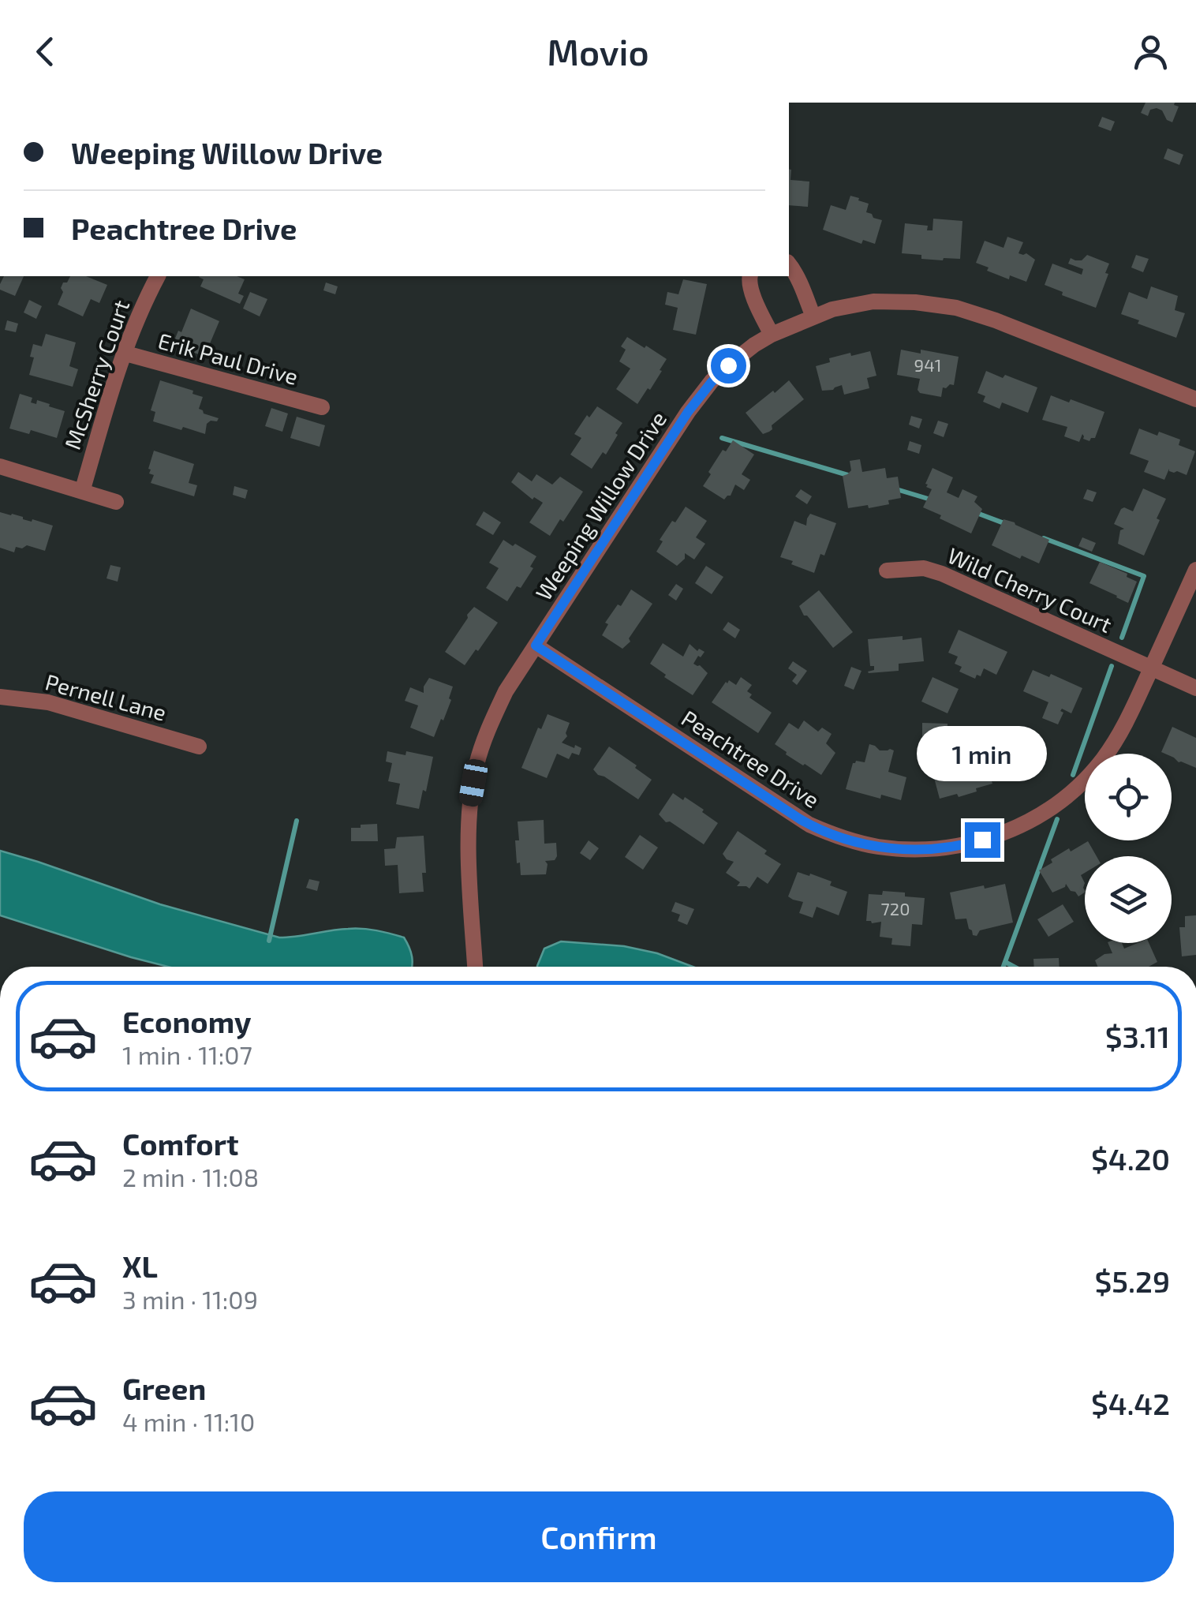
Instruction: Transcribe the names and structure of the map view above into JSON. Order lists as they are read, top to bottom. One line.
{"streets":{"street":["Erik Paul Drive","McSherry Court","Weeping Willow Drive","Wild Cherry Court","Pernell Lane","Peachtree Drive"]},"crossings":[["Erik Paul Drive","McSherry Court"],["Weeping Willow Drive","Peachtree Drive"],["Wild Cherry Court","Peachtree Drive"]],"house_numbers":["941","720"],"page":{"header":"Movio","banner":["Weeping Willow Drive","Peachtree Drive"],"bubble":"1 min","list":[{"name":"Economy","note":"1 min · 11:07","value":"$3.11"},{"name":"Comfort","note":"2 min · 11:08","value":"$4.20"},{"name":"XL","note":"3 min · 11:09","value":"$5.29"},{"name":"Green","note":"4 min · 11:10","value":"$4.42"}],"buttons":"Confirm"}}
